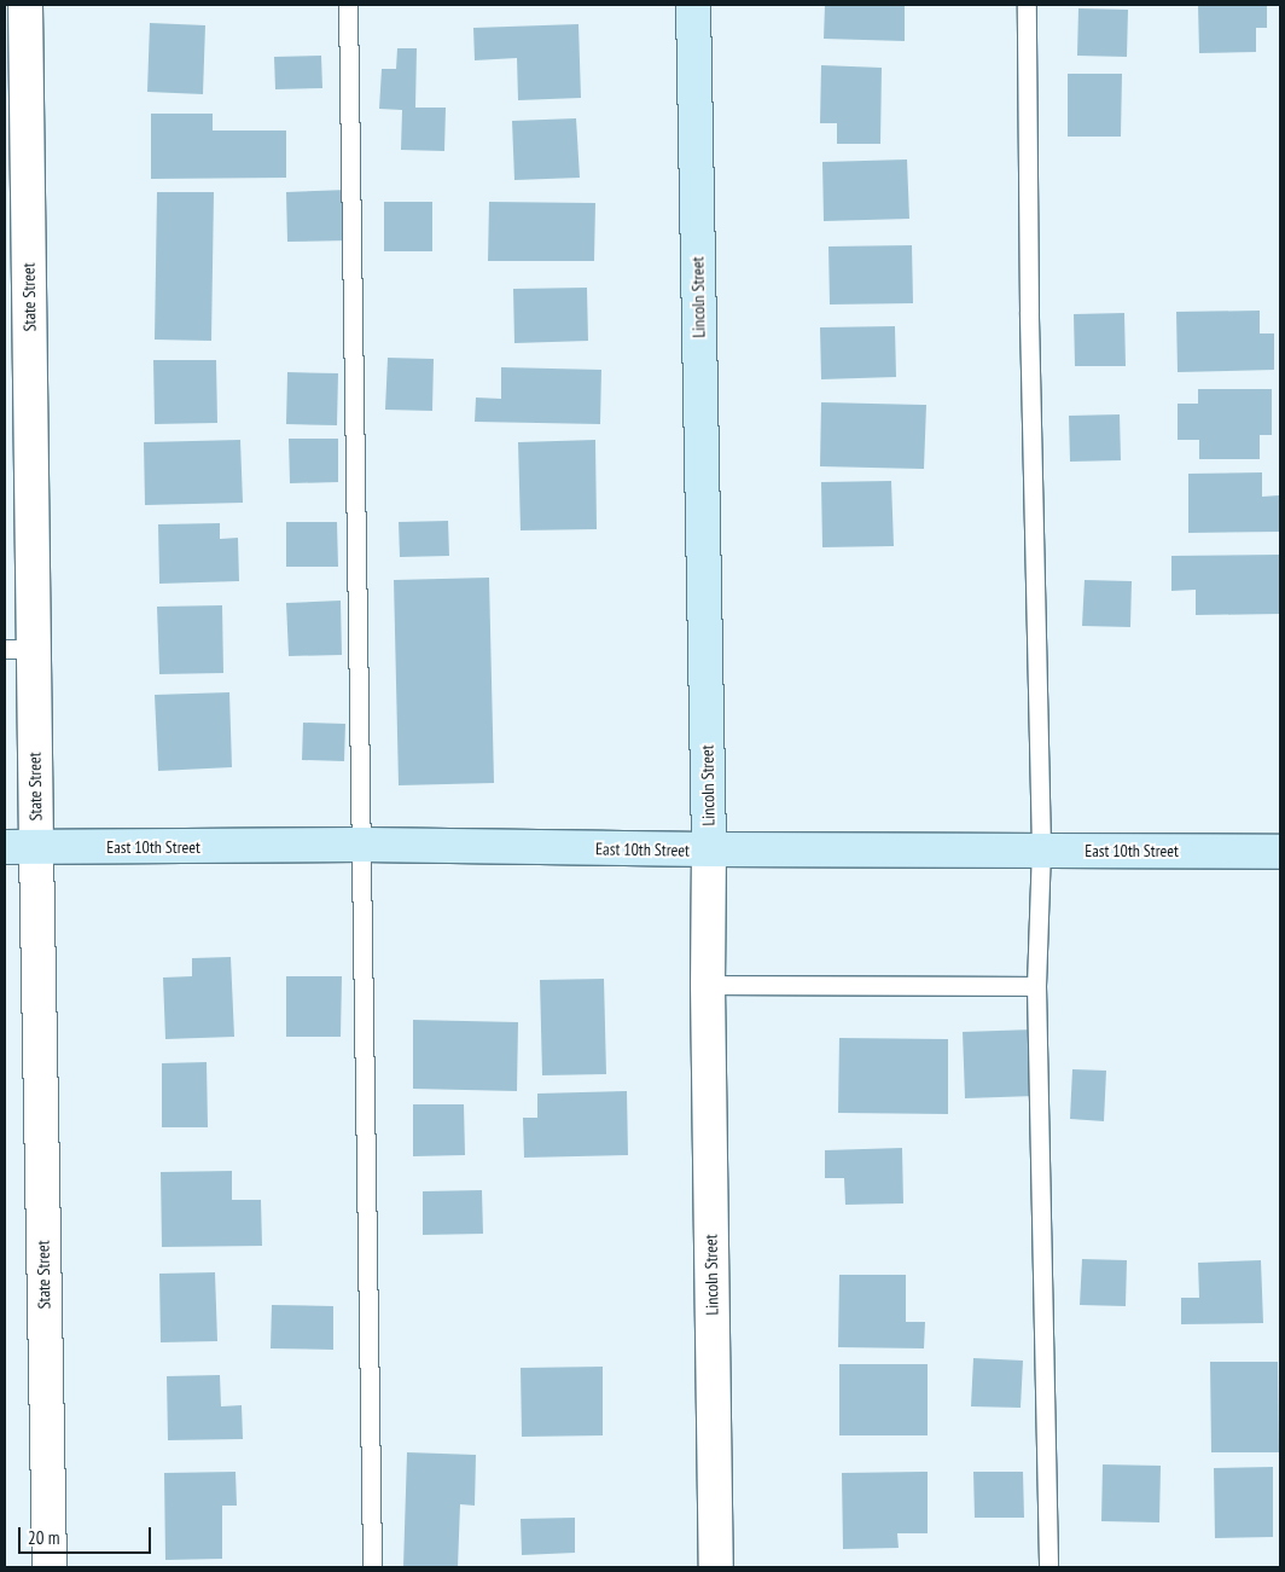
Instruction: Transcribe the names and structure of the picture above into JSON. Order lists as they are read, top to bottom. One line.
{"streets":{"main road":["Lincoln Street","East 10th Street"],"street":["State Street"]},"crossings":[["State Street","East 10th Street"],["Lincoln Street","East 10th Street"]],"scale_bar":"20 m"}
